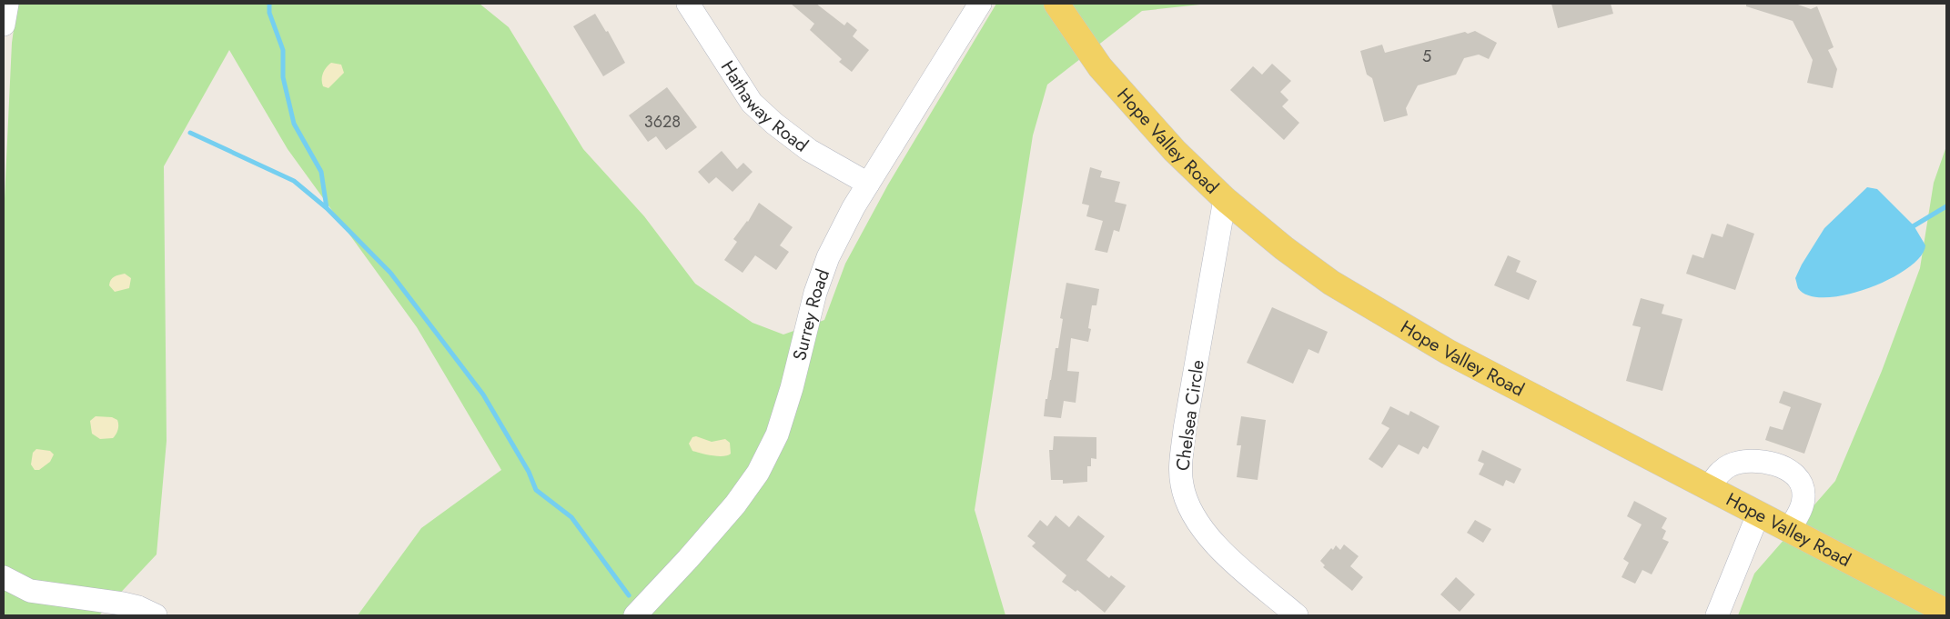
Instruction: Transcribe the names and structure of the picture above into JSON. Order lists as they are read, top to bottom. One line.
{"streets":{"main road":["Hope Valley Road"],"street":["Hathaway Road","Surrey Road","Chelsea Circle"]},"crossings":[["Hathaway Road","Surrey Road"],["Hope Valley Road","Chelsea Circle"]],"house_numbers":["5","3628"]}
